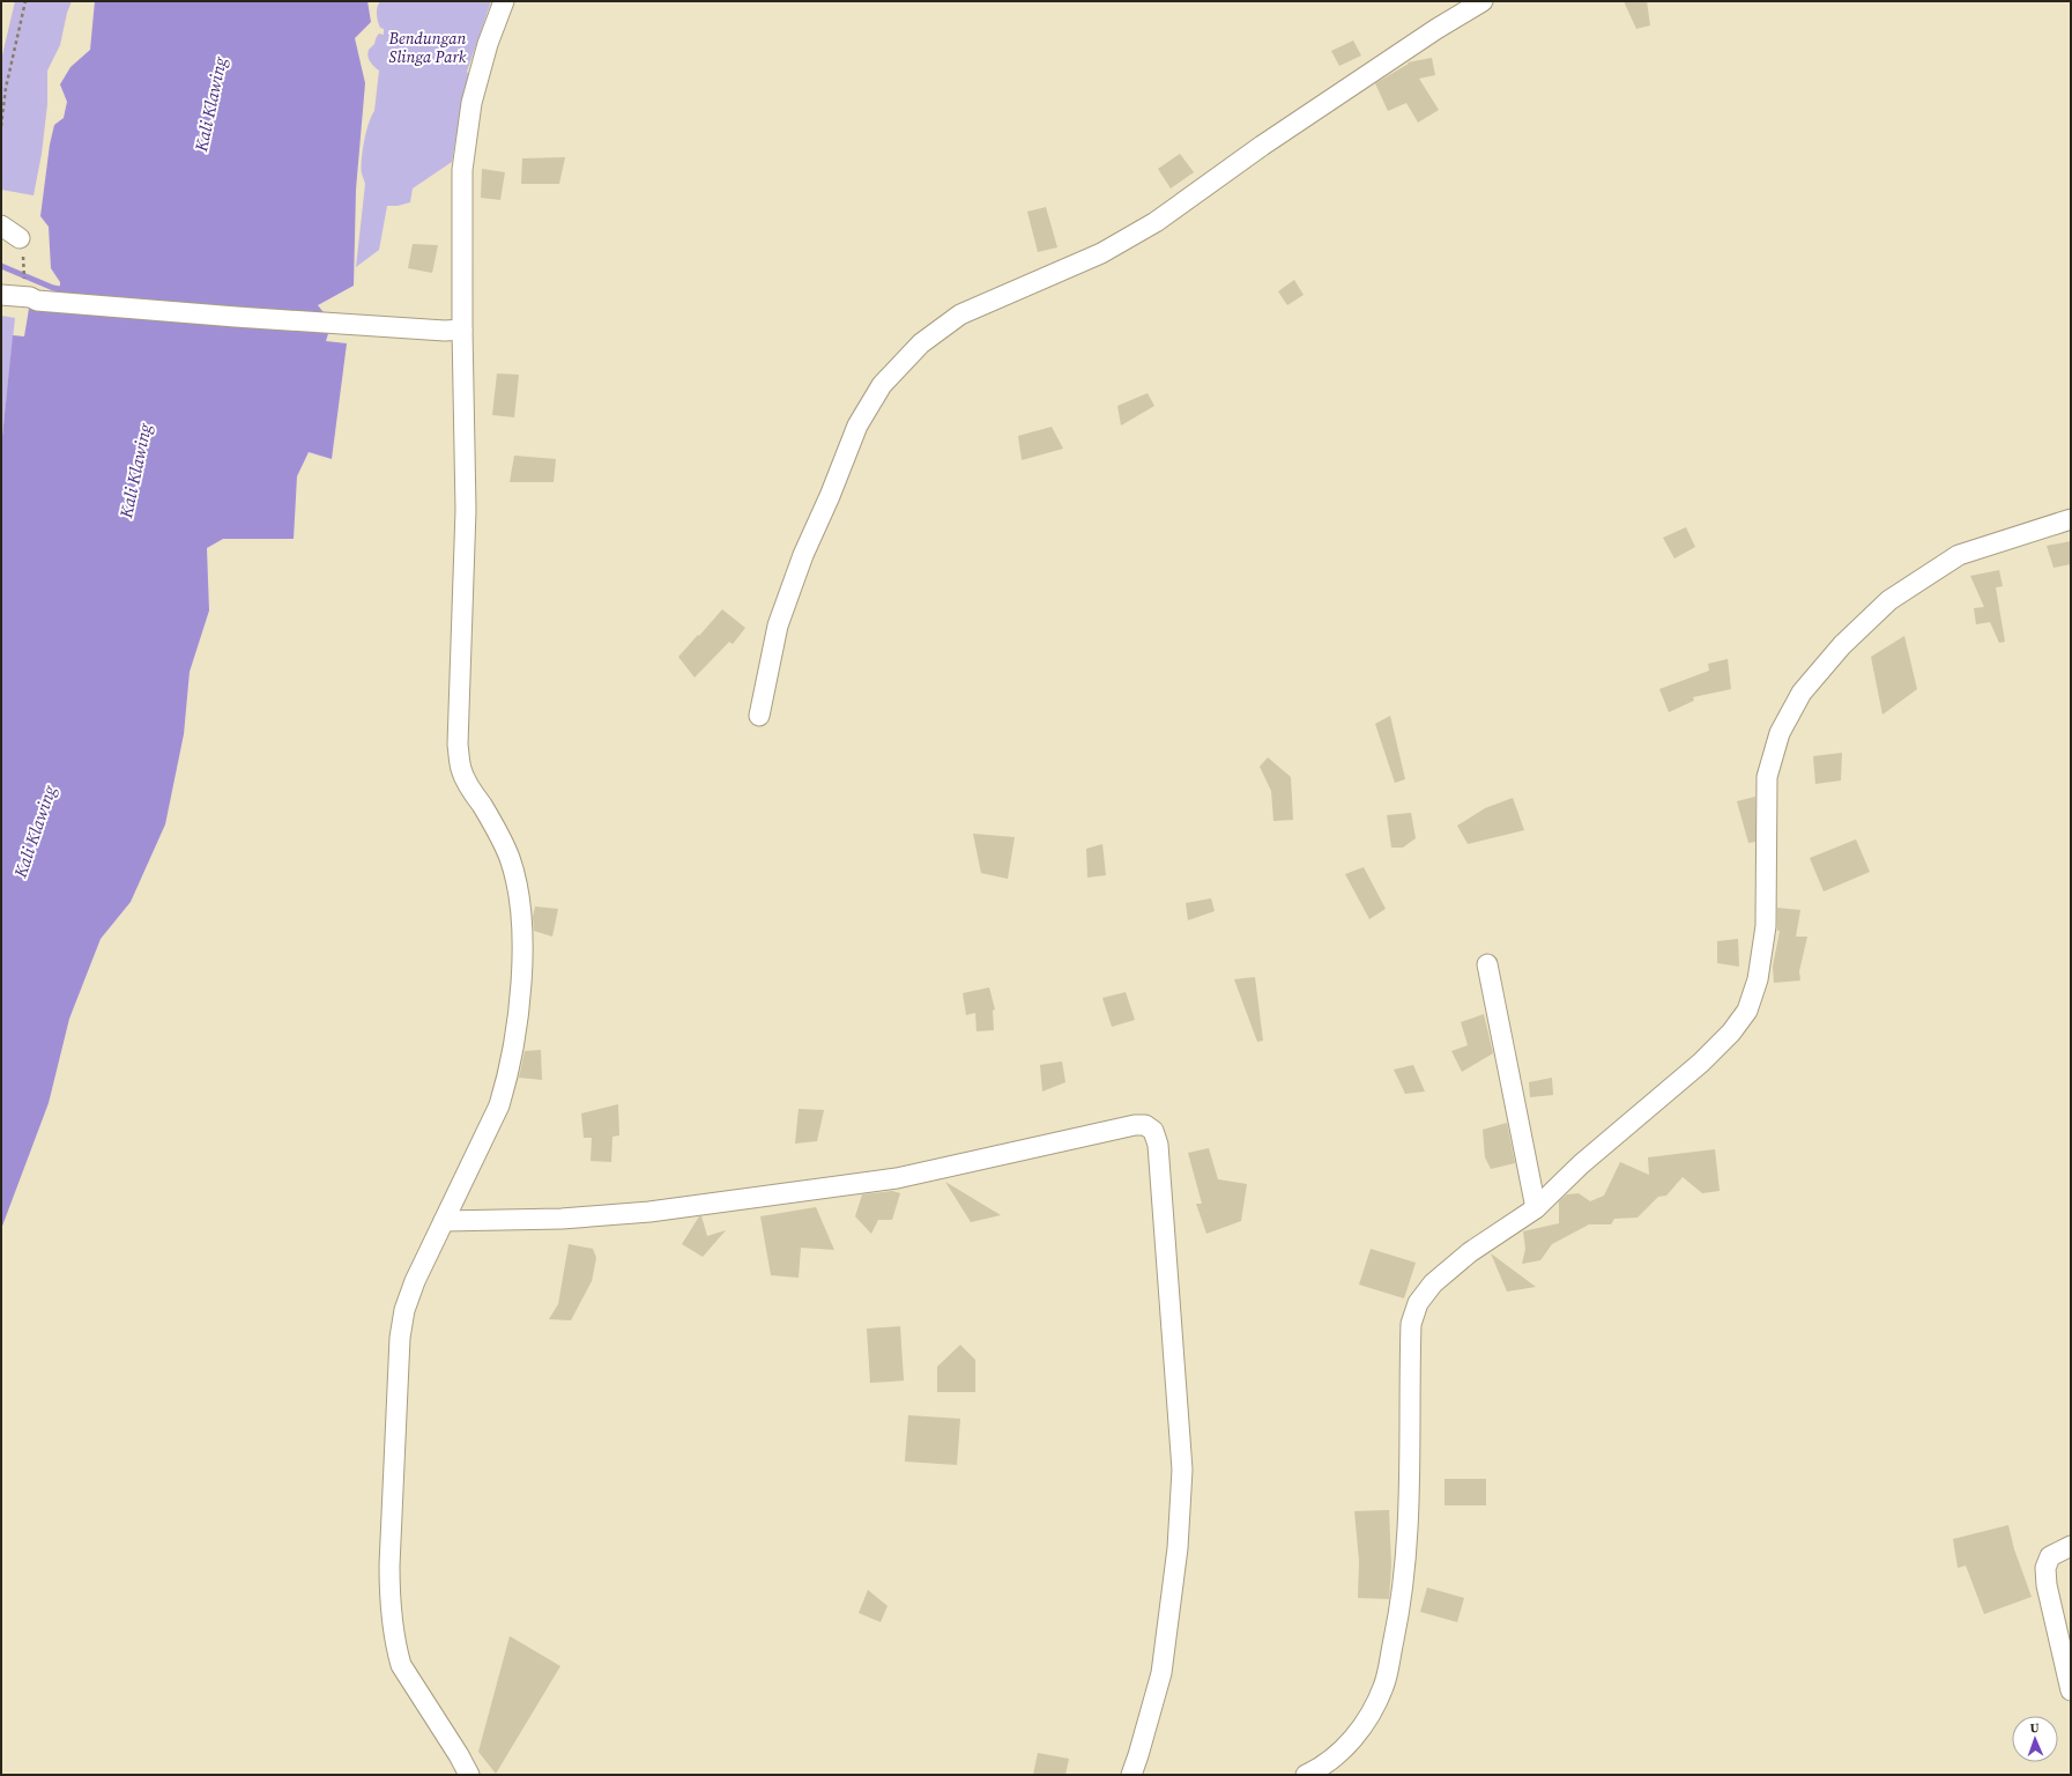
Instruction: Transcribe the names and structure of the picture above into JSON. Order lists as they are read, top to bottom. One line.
{"water":["Kali Klawing"],"parks":["Bendungan Slinga Park"],"north":"top"}
